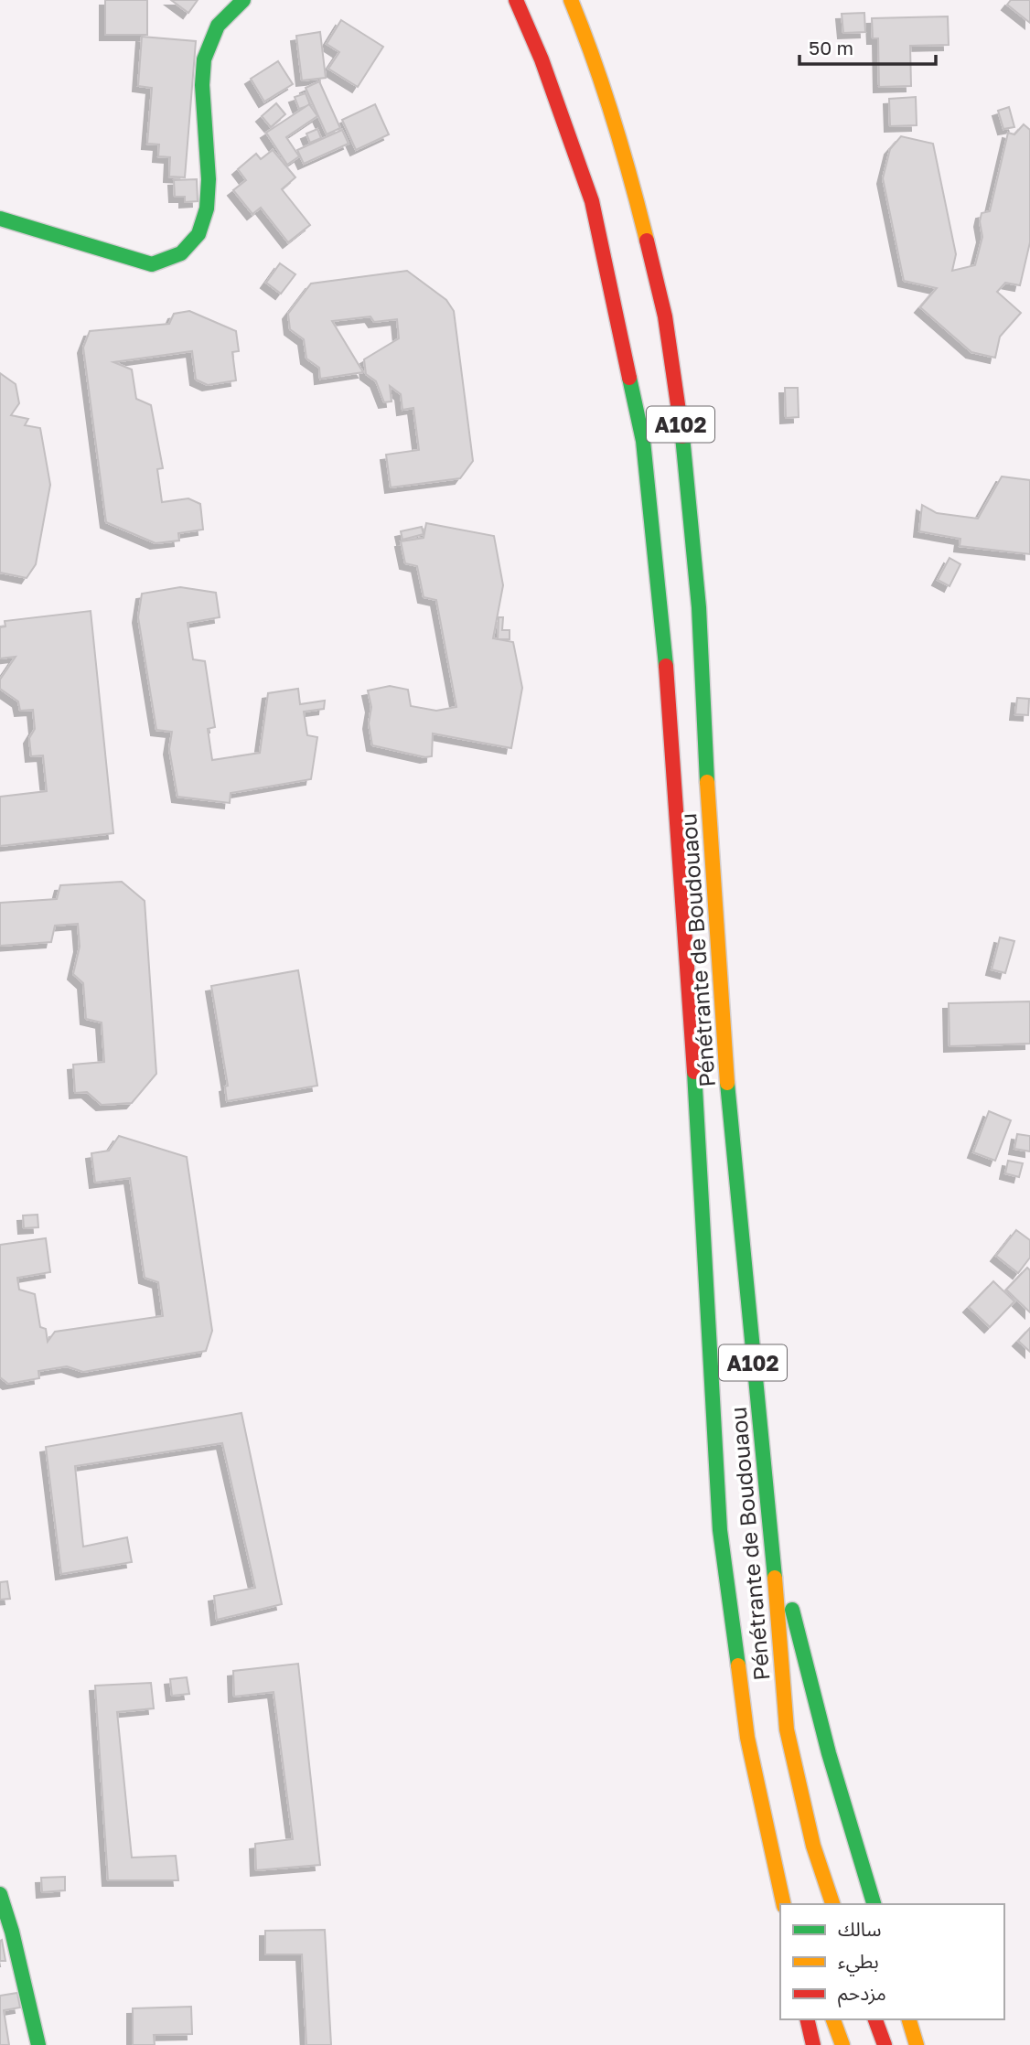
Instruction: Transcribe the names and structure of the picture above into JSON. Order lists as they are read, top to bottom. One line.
{"streets":{"main road":["A102","Pénétrante de Boudouaou"]},"legend":["سالك","بطيء","مزدحم"],"scale_bar":"50 m"}
